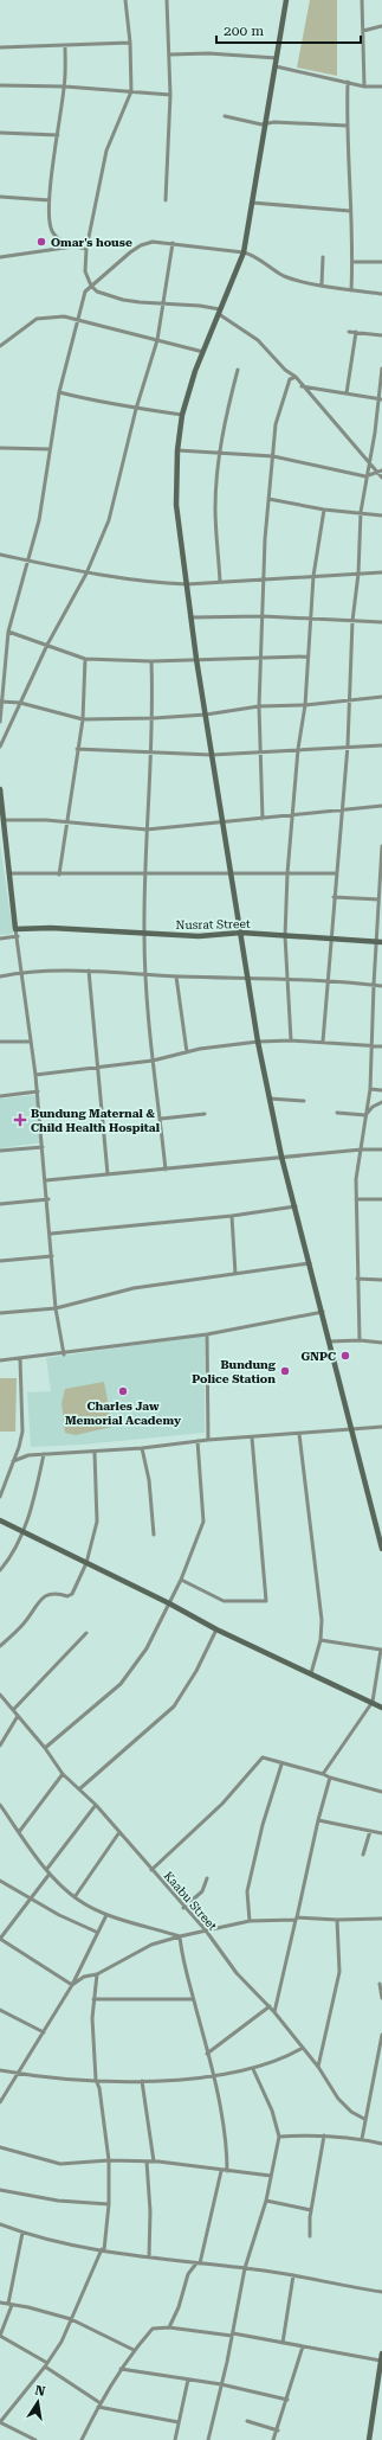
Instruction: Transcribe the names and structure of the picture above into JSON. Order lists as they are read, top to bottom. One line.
{"streets":{"street":["Nusrat Street","Kaabu Street"]},"places":{"other":["Omar's house","GNPC","Bundung Police Station","Charles Jaw Memorial Academy"],"health":["Bundung Maternal & Child Health Hospital"]},"scale_bar":"200 m","north":"top"}
